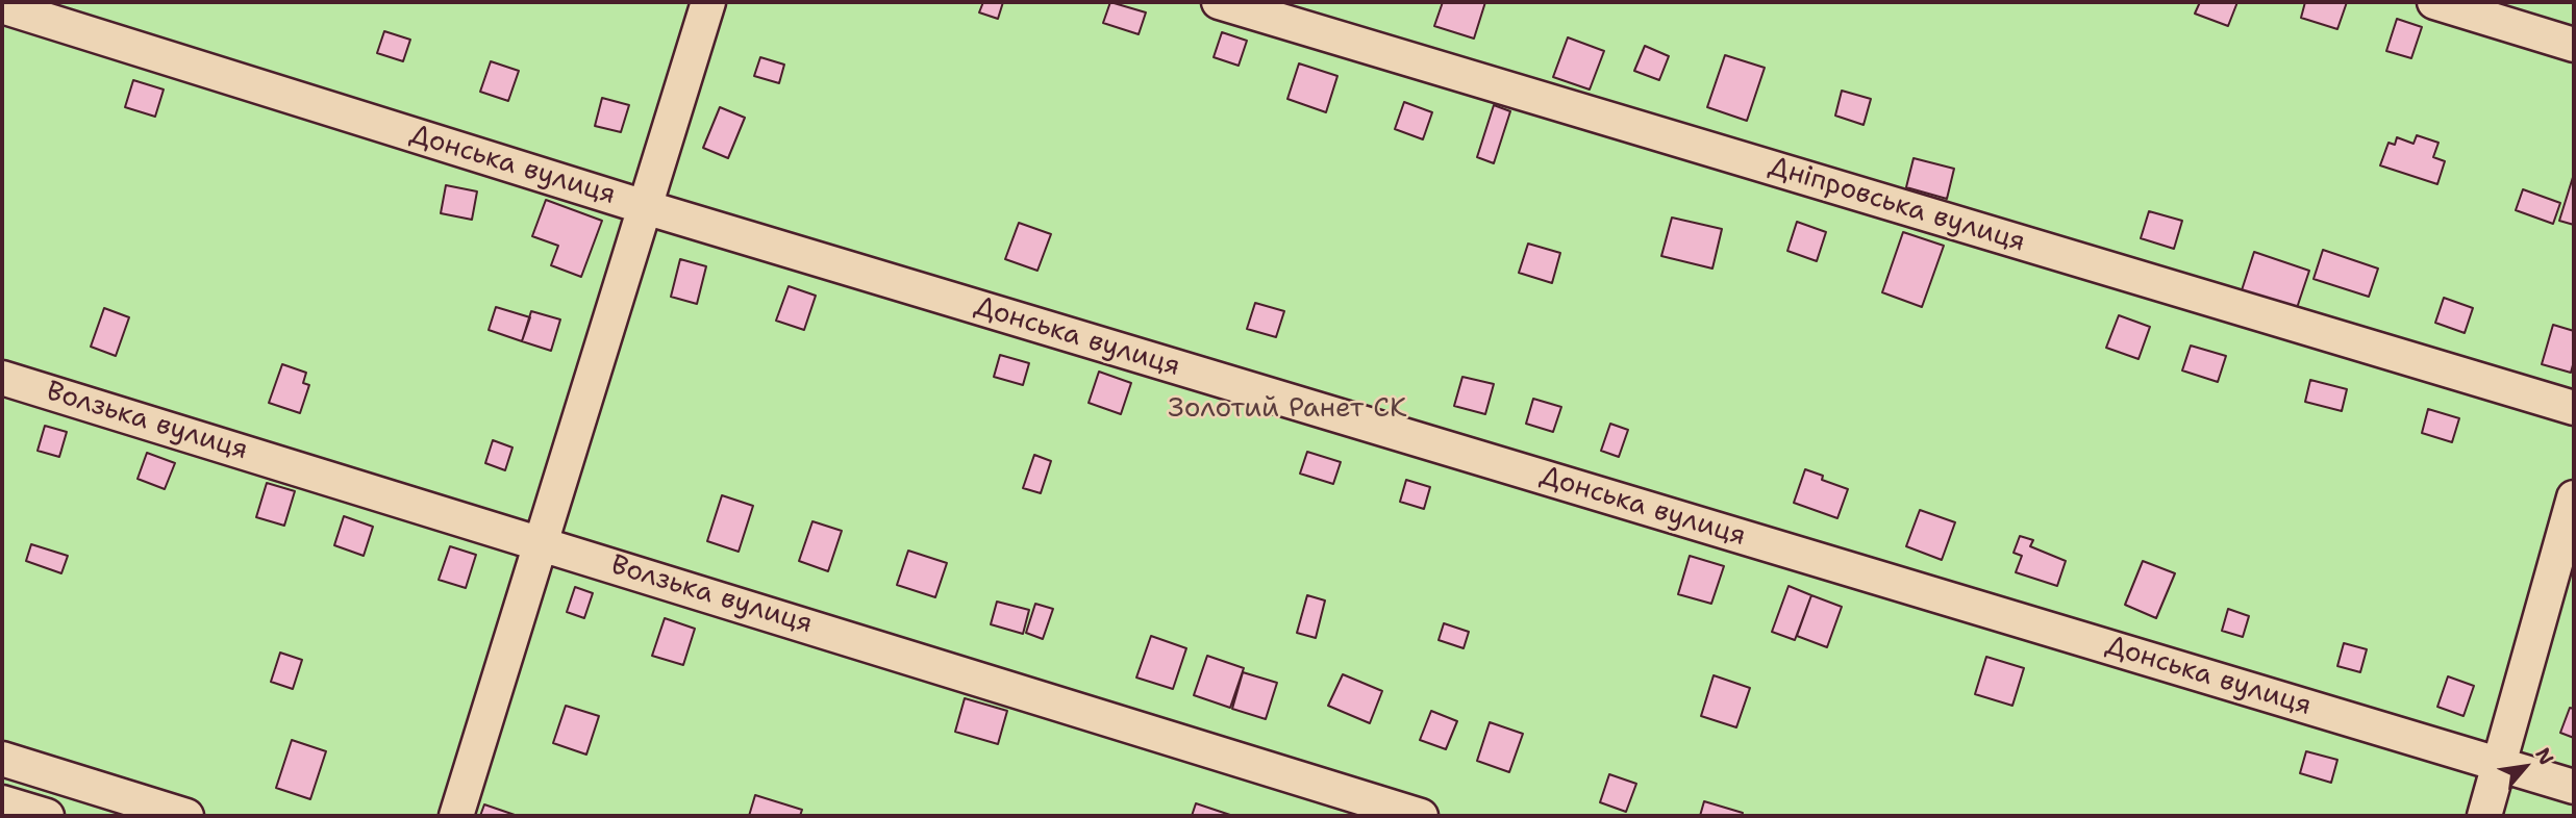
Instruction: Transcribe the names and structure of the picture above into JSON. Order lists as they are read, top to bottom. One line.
{"streets":{"street":["Донська вулиця","Дніпровська вулиця","Волзька вулиця"]},"parks":["Золотий Ранет СК"],"north":"top right"}
